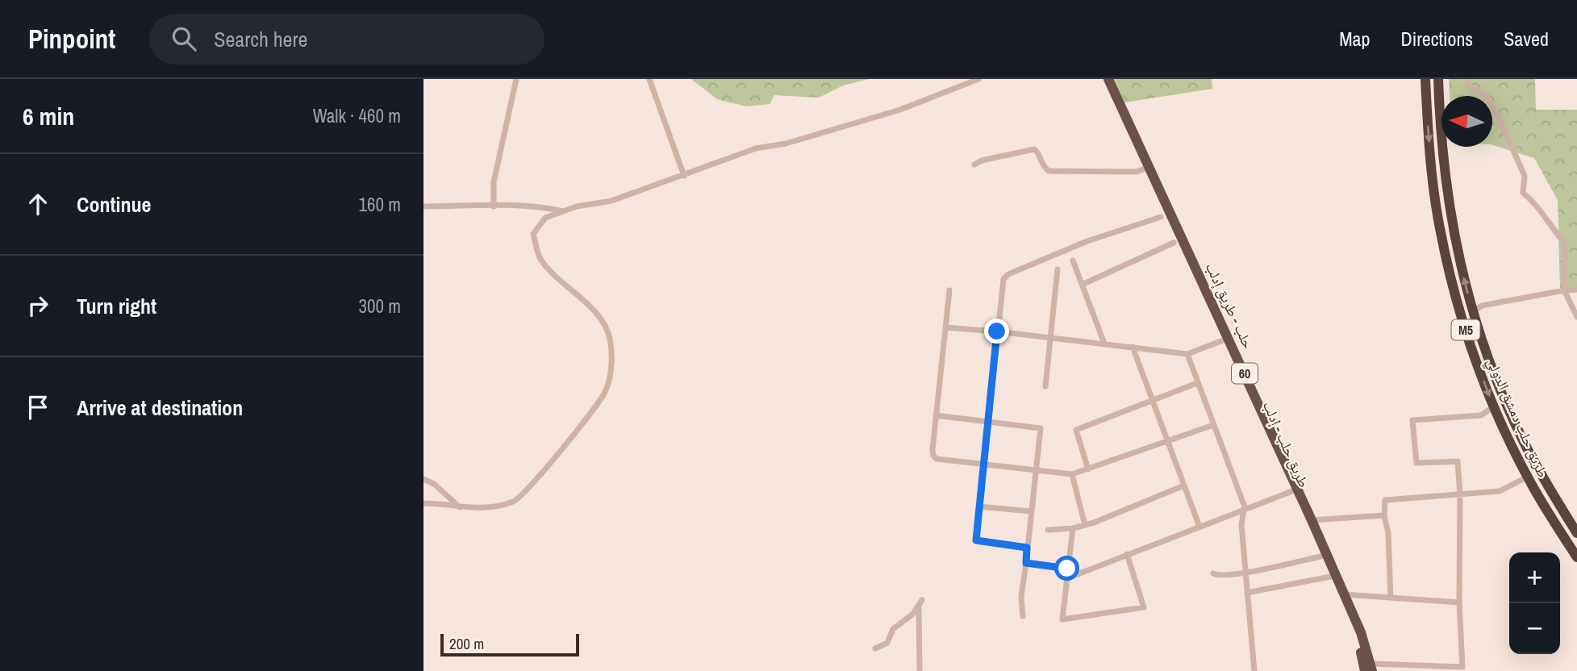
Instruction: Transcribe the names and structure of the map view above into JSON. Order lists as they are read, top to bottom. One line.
{"streets":{"highway":["حلب - طريق إدلب","M5","60","طريق حلب دمشق الدولي","طريق حلب - إدلب"]},"crossings":[["حلب - طريق إدلب","طريق حلب - إدلب"],["60","طريق حلب - إدلب"]],"scale_bar":"200 m","north":"left","page":{"header":"Pinpoint","search":"Search here","nav":["Map","Directions","Saved"],"heading":["6 min","Walk · 460 m"],"list":[["Continue","160 m"],["Turn right","300 m"],"Arrive at destination"],"map_buttons":["+","−"],"scale":"200 m"}}
